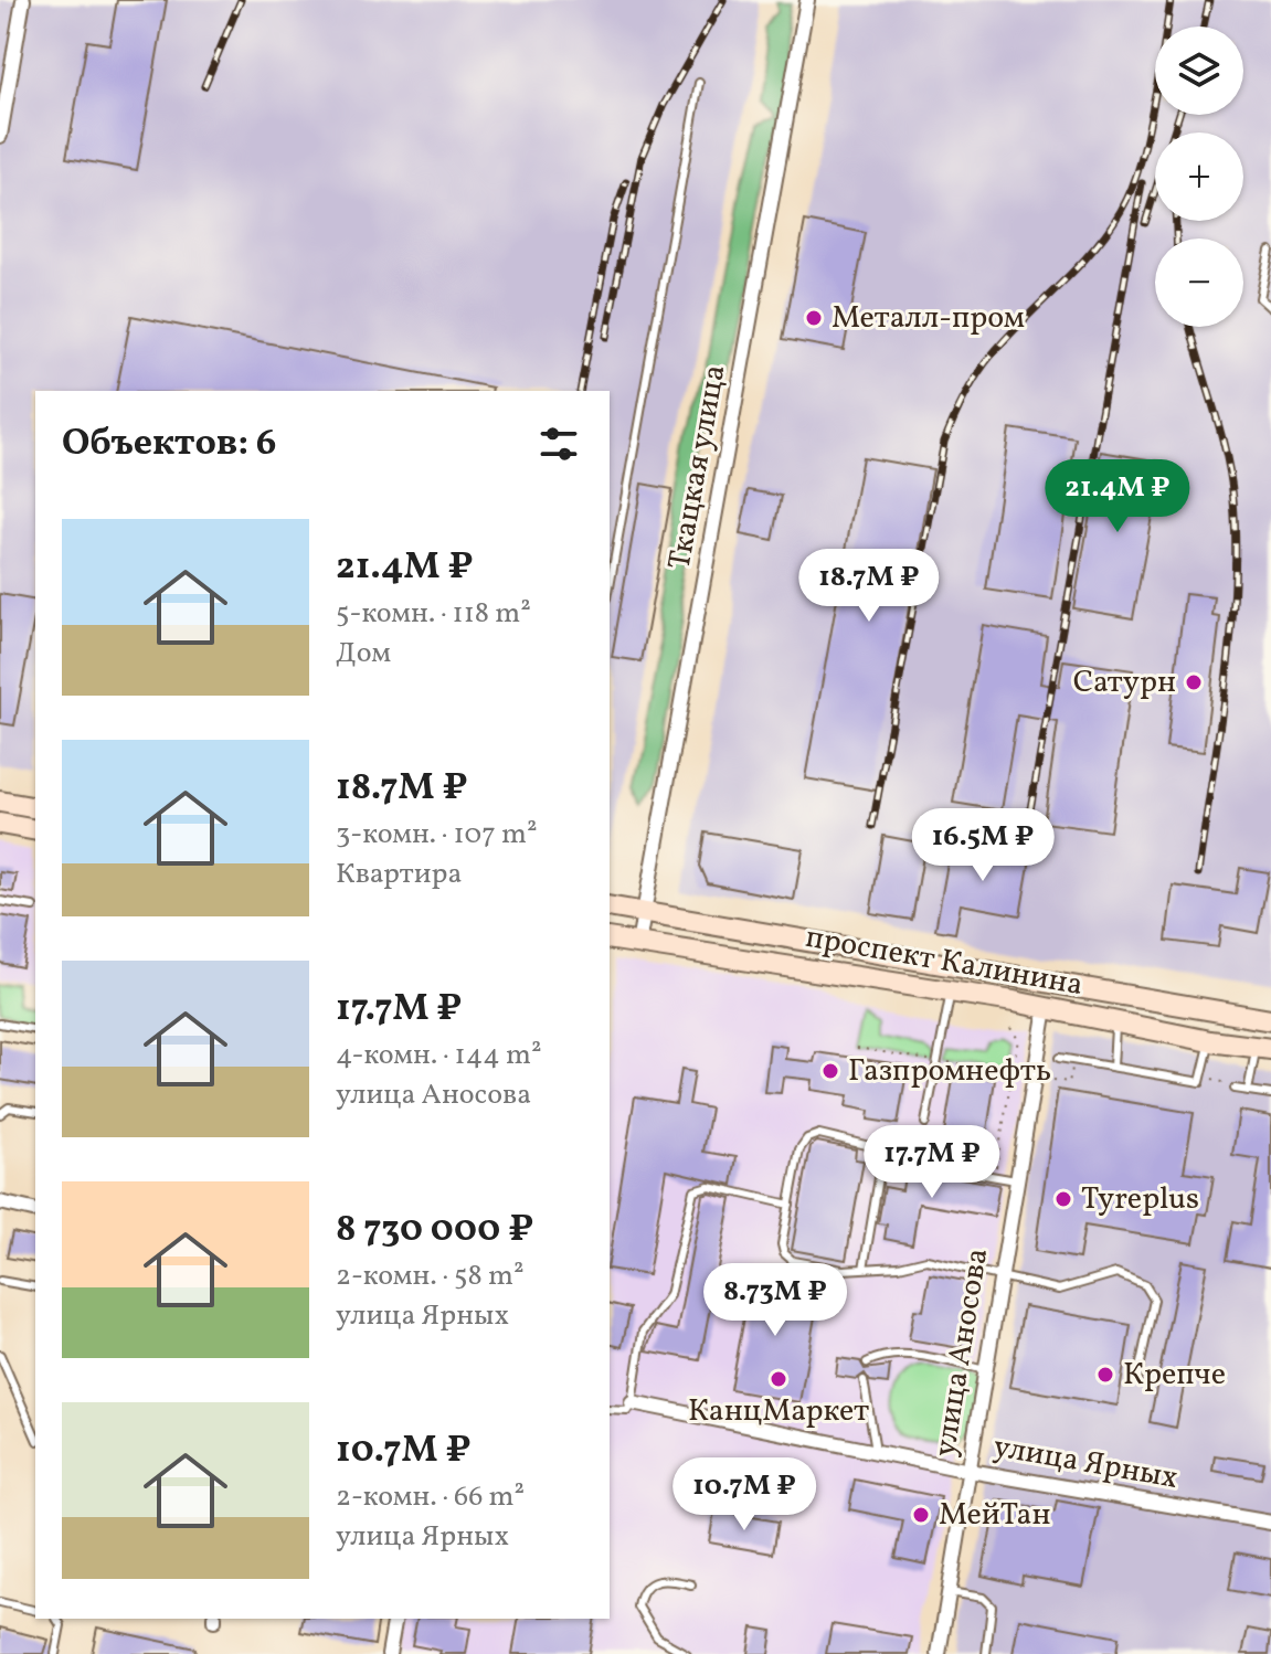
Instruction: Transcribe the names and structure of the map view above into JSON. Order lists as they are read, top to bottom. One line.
{"streets":{"main road":["проспект Калинина"],"street":["Ткацкая улица","улица Аносова","улица Ярных"]},"crossings":[["Ткацкая улица","проспект Калинина"],["проспект Калинина","улица Аносова"],["улица Аносова","улица Ярных"]],"places":["Металл-пром","Сатурн","Газпромнефть","Tyreplus","Крепче","КанцМаркет","МейТан"],"page":{"map_buttons":["+","−"],"heading":"Объектов: 6","price":["21.4M ₽","18.7M ₽","16.5M ₽","17.7M ₽","8.73M ₽","10.7M ₽"],"list":[{"name":"21.4M ₽","note":"5-комн. · 118 m² · Дом"},{"name":"18.7M ₽","note":"3-комн. · 107 m² · Квартира"},{"name":"17.7M ₽","note":"4-комн. · 144 m² · улица Аносова"},{"name":"8 730 000 ₽","note":"2-комн. · 58 m² · улица Ярных"},{"name":"10.7M ₽","note":"2-комн. · 66 m² · улица Ярных"}]}}
